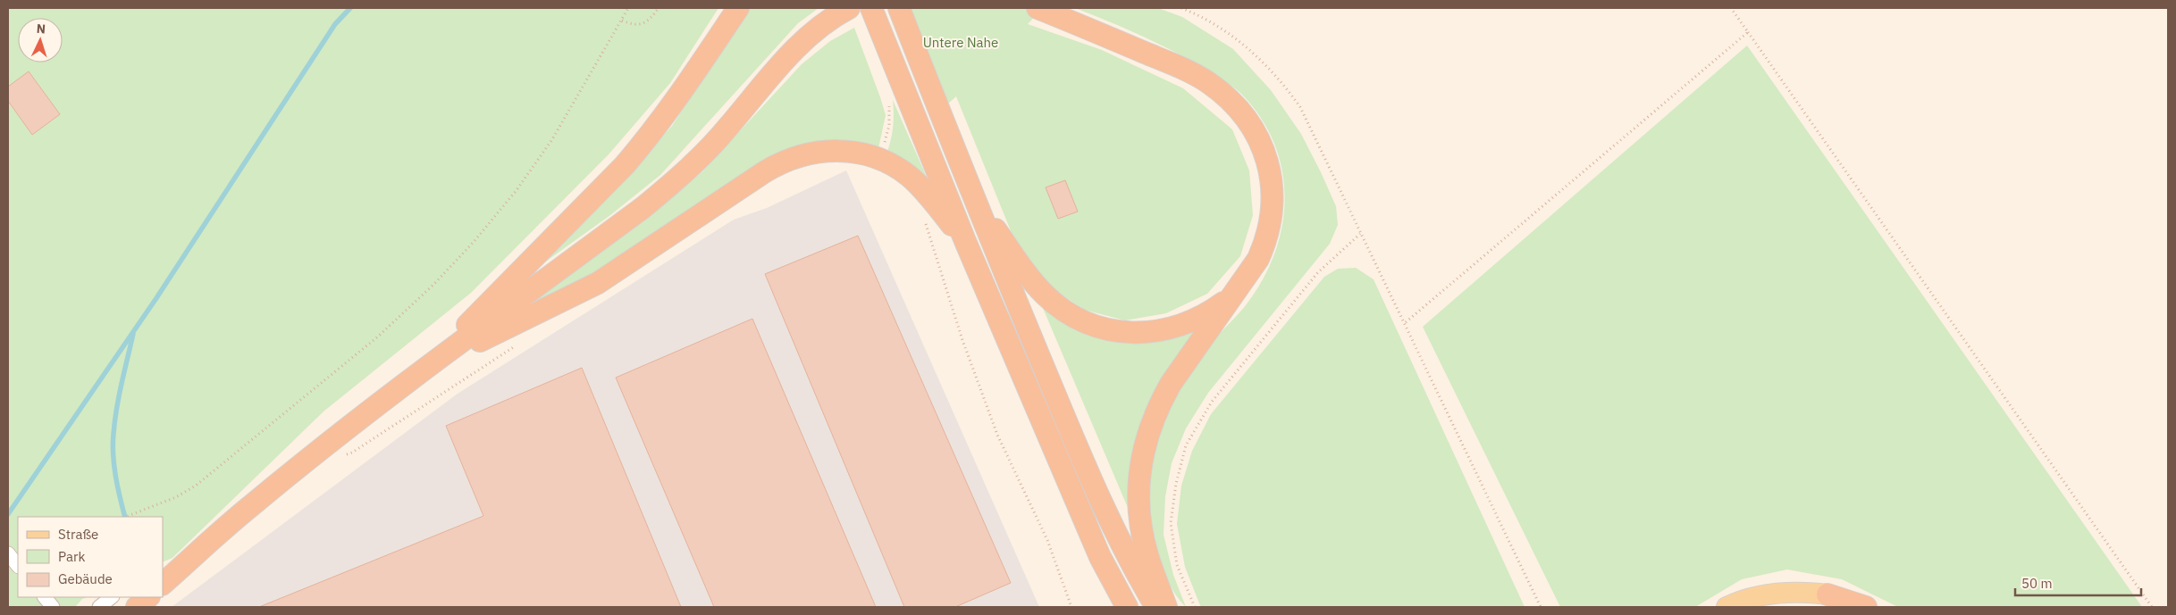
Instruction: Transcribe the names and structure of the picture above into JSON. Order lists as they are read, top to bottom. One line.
{"parks":["Untere Nahe"],"legend":["Straße","Park","Gebäude"],"scale_bar":"50 m","north":"top"}
